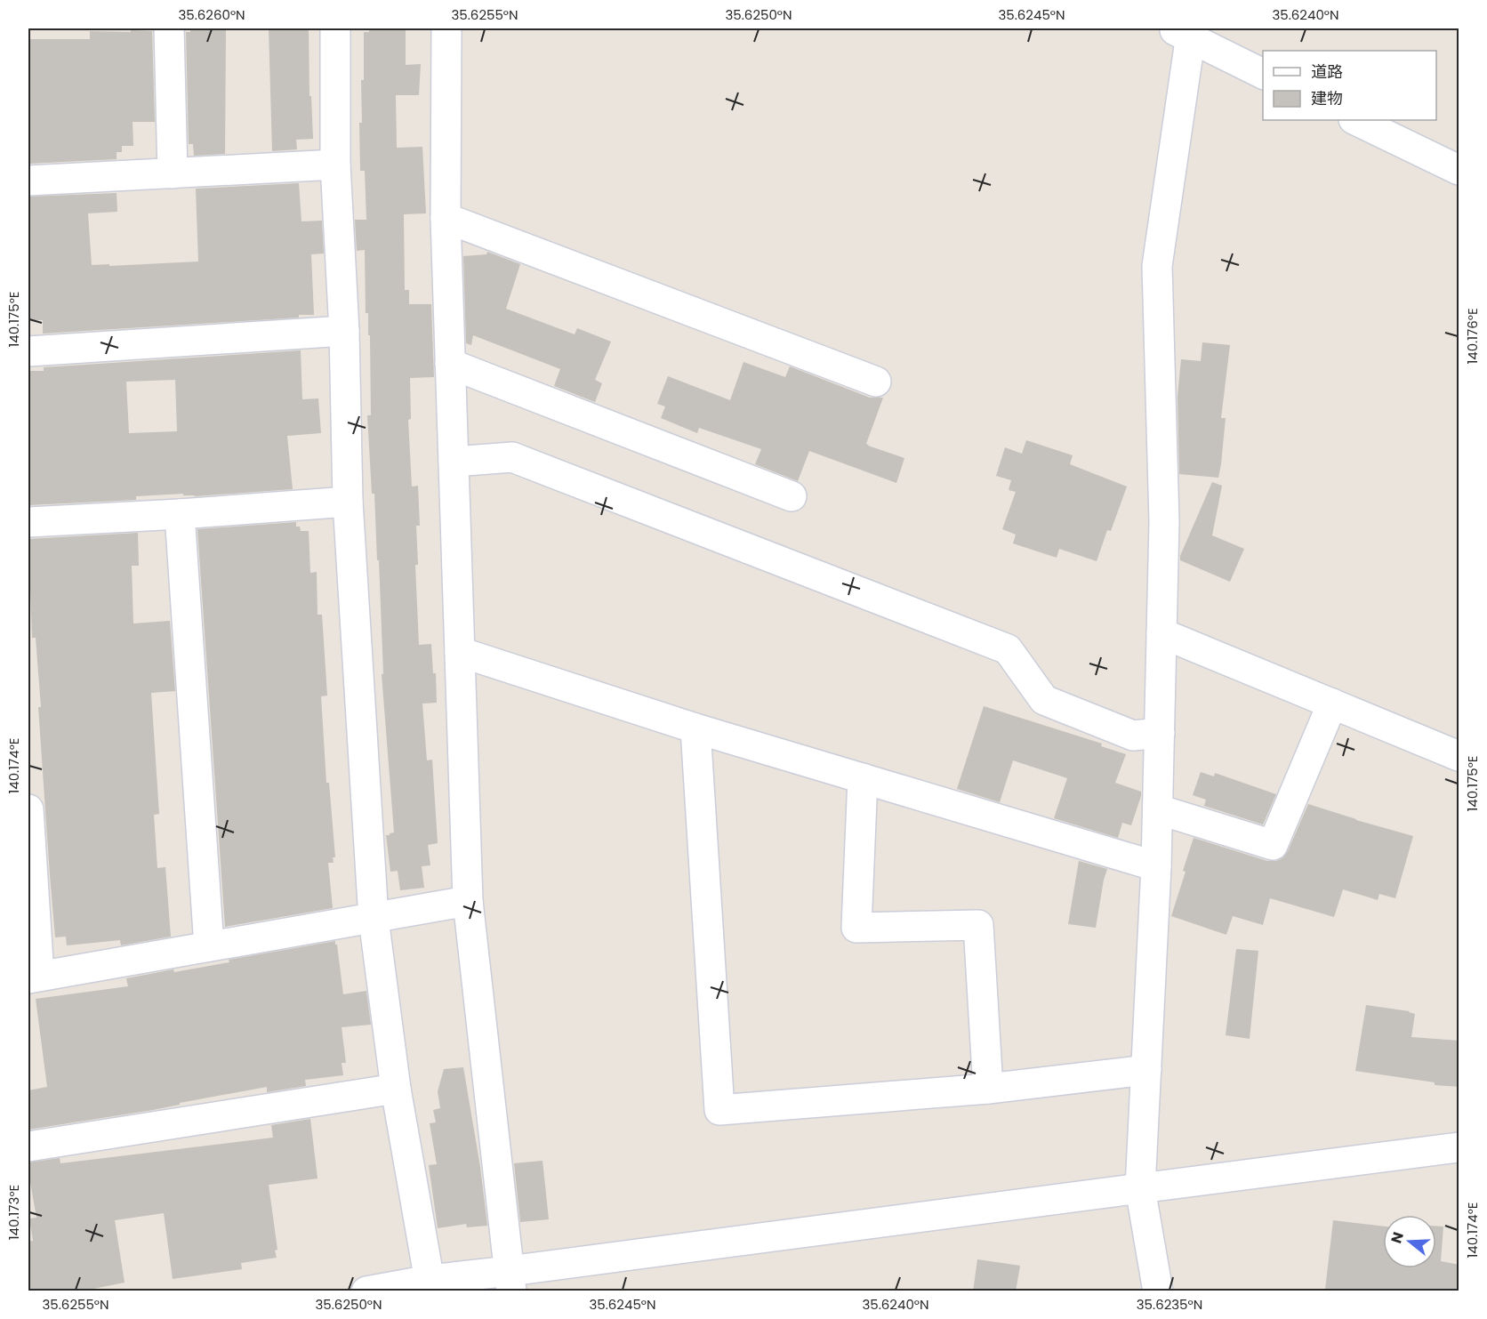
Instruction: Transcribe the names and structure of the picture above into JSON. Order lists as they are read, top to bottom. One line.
{"legend":["道路","建物"],"north":"left","coordinates":["35.6260°N","35.6255°N","35.6250°N","35.6245°N","35.6240°N","140.175°E","140.176°E","140.174°E","140.173°E","35.6235°N"]}
